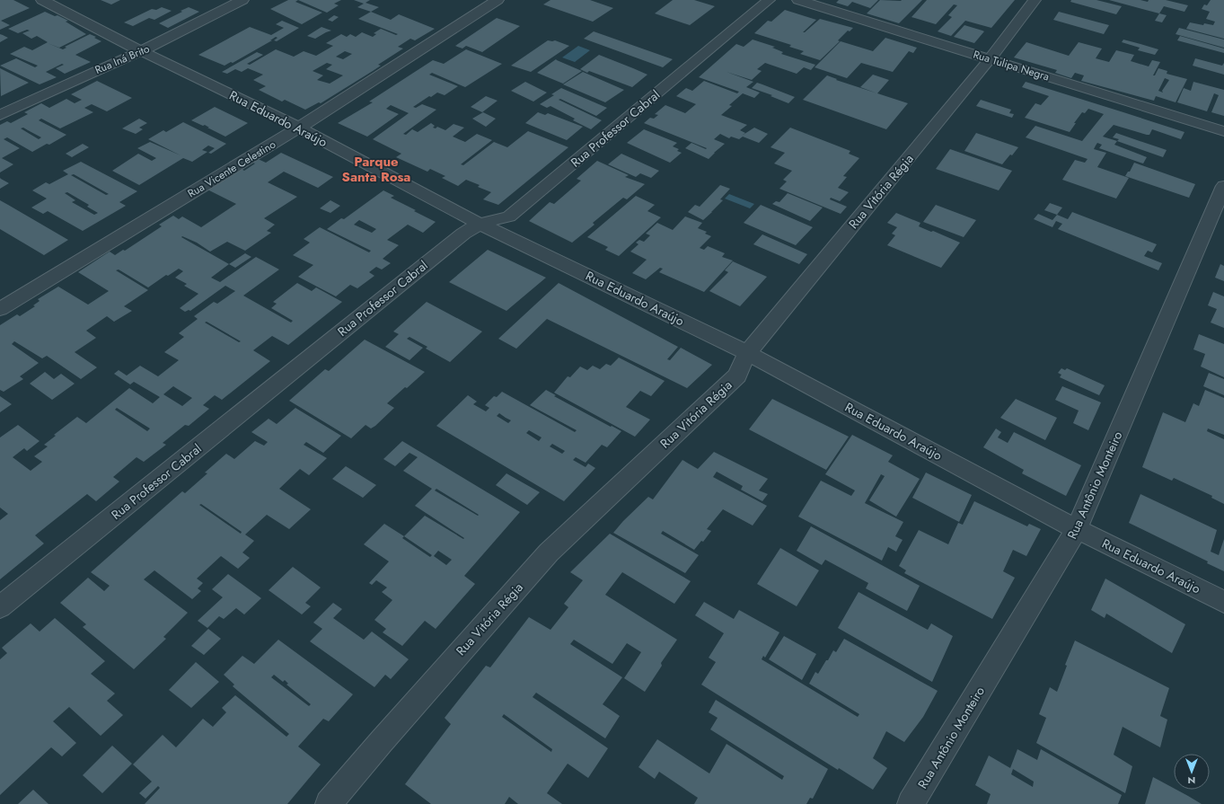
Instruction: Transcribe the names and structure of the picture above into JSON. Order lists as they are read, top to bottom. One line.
{"streets":{"street":["Rua Iná Brito","Rua Tulipa Negra","Rua Eduardo Araújo","Rua Professor Cabral","Rua Vicente Celestino","Rua Vitória Régia","Rua Antônio Monteiro"]},"crossings":[["Rua Iná Brito","Rua Eduardo Araújo"],["Rua Tulipa Negra","Rua Vitória Régia"],["Rua Eduardo Araújo","Rua Professor Cabral"],["Rua Eduardo Araújo","Rua Vicente Celestino"],["Rua Eduardo Araújo","Rua Vitória Régia"],["Rua Eduardo Araújo","Rua Antônio Monteiro"]],"districts":["Parque Santa Rosa"],"north":"bottom"}
